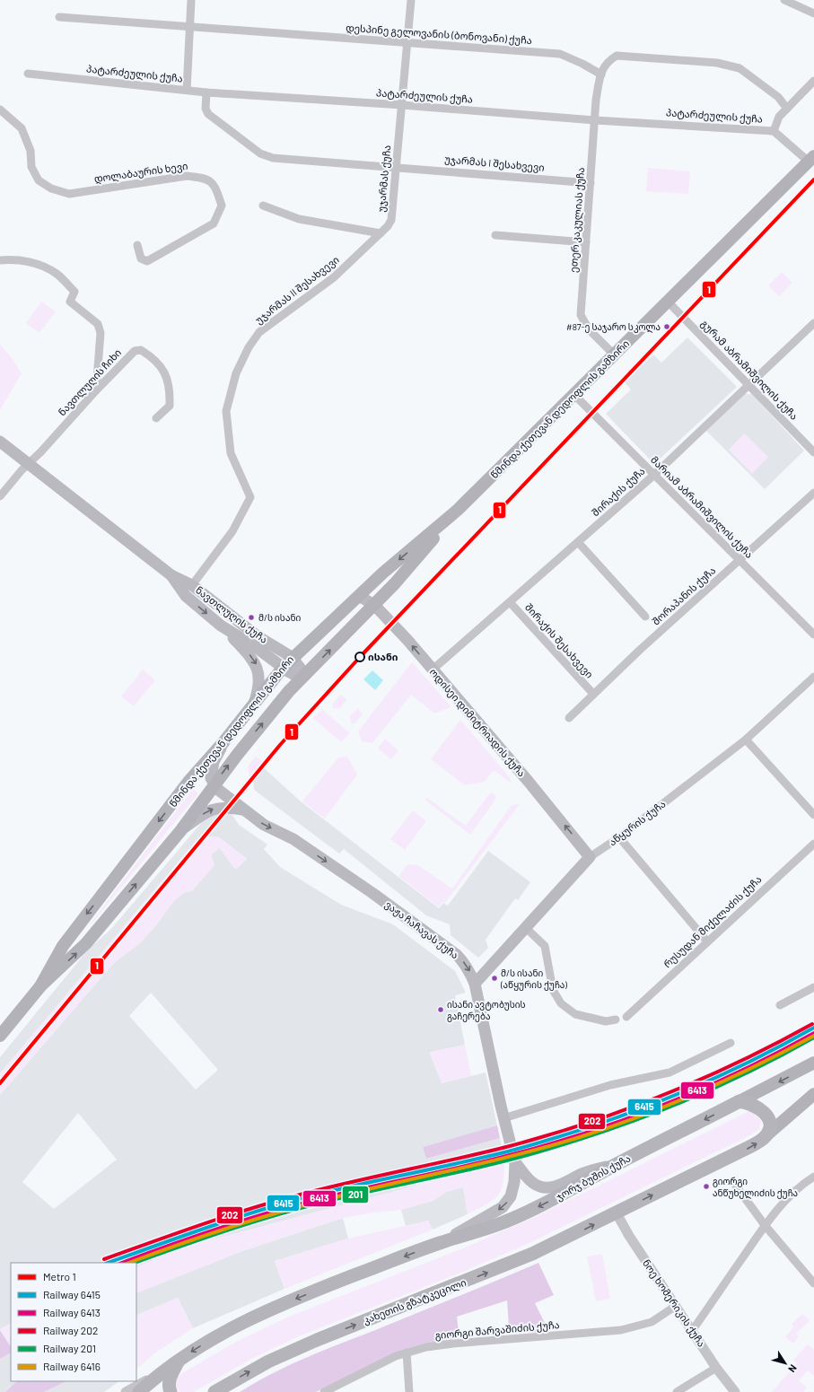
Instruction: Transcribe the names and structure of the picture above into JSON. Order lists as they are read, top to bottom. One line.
{"streets":{"highway":["ჯორჯ ბუშის ქუჩა","კახეთის გზატკეცილი"],"main road":["წმინდა ქეთევან დედოფლის გამზირი","ნავთლუღის ქუჩა","ოდისეი დიმიტრიადის ქუჩა","აწყურის ქუჩა","ვაჟა ჩაჩავას ქუჩა"],"street":["დესპინე გელოვანის (ბონოვანი) ქუჩა","პატარძეულის ქუჩა","უჯარმას I შესახვევი","დოლაბაურის ხევი","უჯარმას ქუჩა","ეთერ კაკულიას ქუჩა","უჯარმას II შესახვევი","გურამ აბრამიშვილის ქუჩა","ნავთლუღის ჩიხი","შირაქის ქუჩა","მარიამ აბრამიშვილის ქუჩა","შორაპანის ქუჩა","შირაქის შესახვევი","რუსუდან მიქელაძის ქუჩა","ნოე ხომერიკის ქუჩა","გიორგი შარვაშიძის ქუჩა"]},"crossings":[["დესპინე გელოვანის (ბონოვანი) ქუჩა","უჯარმას ქუჩა"],["დესპინე გელოვანის (ბონოვანი) ქუჩა","ეთერ კაკულიას ქუჩა"],["პატარძეულის ქუჩა","უჯარმას I შესახვევი"],["პატარძეულის ქუჩა","უჯარმას ქუჩა"],["პატარძეულის ქუჩა","ეთერ კაკულიას ქუჩა"],["პატარძეულის ქუჩა","წმინდა ქეთევან დედოფლის გამზირი"],["უჯარმას I შესახვევი","უჯარმას ქუჩა"],["უჯარმას I შესახვევი","ეთერ კაკულიას ქუჩა"],["უჯარმას ქუჩა","უჯარმას II შესახვევი"],["ეთერ კაკულიას ქუჩა","წმინდა ქეთევან დედოფლის გამზირი"],["უჯარმას II შესახვევი","ნავთლუღის ქუჩა"],["გურამ აბრამიშვილის ქუჩა","წმინდა ქეთევან დედოფლის გამზირი"],["გურამ აბრამიშვილის ქუჩა","შირაქის ქუჩა"],["ნავთლუღის ჩიხი","ნავთლუღის ქუჩა"],["წმინდა ქეთევან დედოფლის გამზირი","მარიამ აბრამიშვილის ქუჩა"],["წმინდა ქეთევან დედოფლის გამზირი","ნავთლუღის ქუჩა"],["წმინდა ქეთევან დედოფლის გამზირი","ოდისეი დიმიტრიადის ქუჩა"],["წმინდა ქეთევან დედოფლის გამზირი","ვაჟა ჩაჩავას ქუჩა"],["შირაქის ქუჩა","მარიამ აბრამიშვილის ქუჩა"],["შირაქის ქუჩა","შირაქის შესახვევი"],["შირაქის ქუჩა","ოდისეი დიმიტრიადის ქუჩა"],["მარიამ აბრამიშვილის ქუჩა","შორაპანის ქუჩა"],["შორაპანის ქუჩა","შირაქის შესახვევი"],["ოდისეი დიმიტრიადის ქუჩა","აწყურის ქუჩა"],["აწყურის ქუჩა","ვაჟა ჩაჩავას ქუჩა"],["ვაჟა ჩაჩავას ქუჩა","ჯორჯ ბუშის ქუჩა"],["კახეთის გზატკეცილი","ნოე ხომერიკის ქუჩა"],["ნოე ხომერიკის ქუჩა","გიორგი შარვაშიძის ქუჩა"]],"one_way":["ოდისეი დიმიტრიადის ქუჩა","ჯორჯ ბუშის ქუჩა"],"places":["#87-ე საჯარო სკოლა","მ/ს ისანი","ისანი","მ/ს ისანი (აწყურის ქუჩა)","ისანი ავტობუსის გაჩერება","გიორგი ანწუხელიძის ქუჩა"],"lines":["metro line 1","rail line 202","rail line 6415","rail line 6413","rail line 6416","rail line 201"],"legend":["Metro 1","Railway 6415","Railway 6413","Railway 202","Railway 201","Railway 6416"],"north":"bottom right"}
